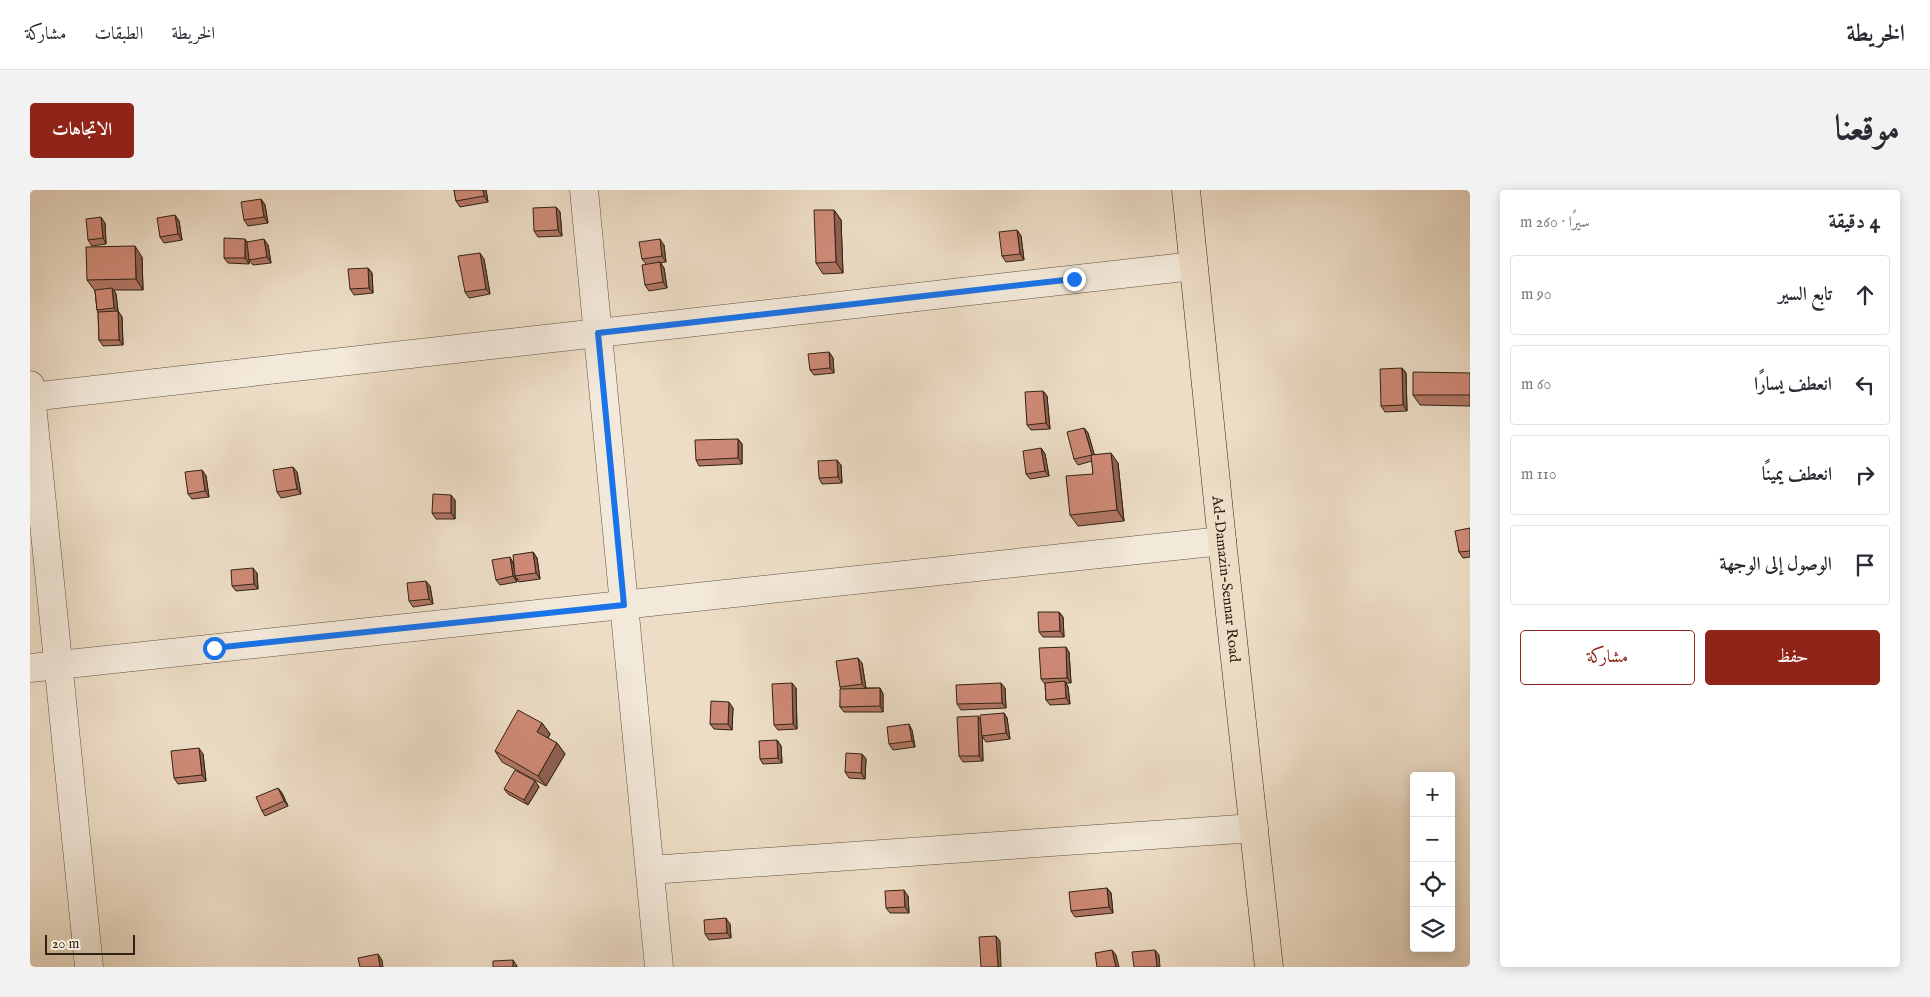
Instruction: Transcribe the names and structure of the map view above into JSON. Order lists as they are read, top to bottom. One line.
{"streets":{"highway":["Ad-Damazin-Sennar Road"]},"scale_bar":"20 m","page":{"header":"الخريطة","nav":["الخريطة","الطبقات","مشاركة"],"title":"موقعنا","buttons":["الاتجاهات",["حفظ","مشاركة"]],"heading":["4 دقيقة","سيرًا · 260 m"],"list":[["تابع السير","90 m"],["انعطف يسارًا","60 m"],["انعطف يمينًا","110 m"],"الوصول إلى الوجهة"],"map_buttons":["+","−"],"scale":"20 m"}}
